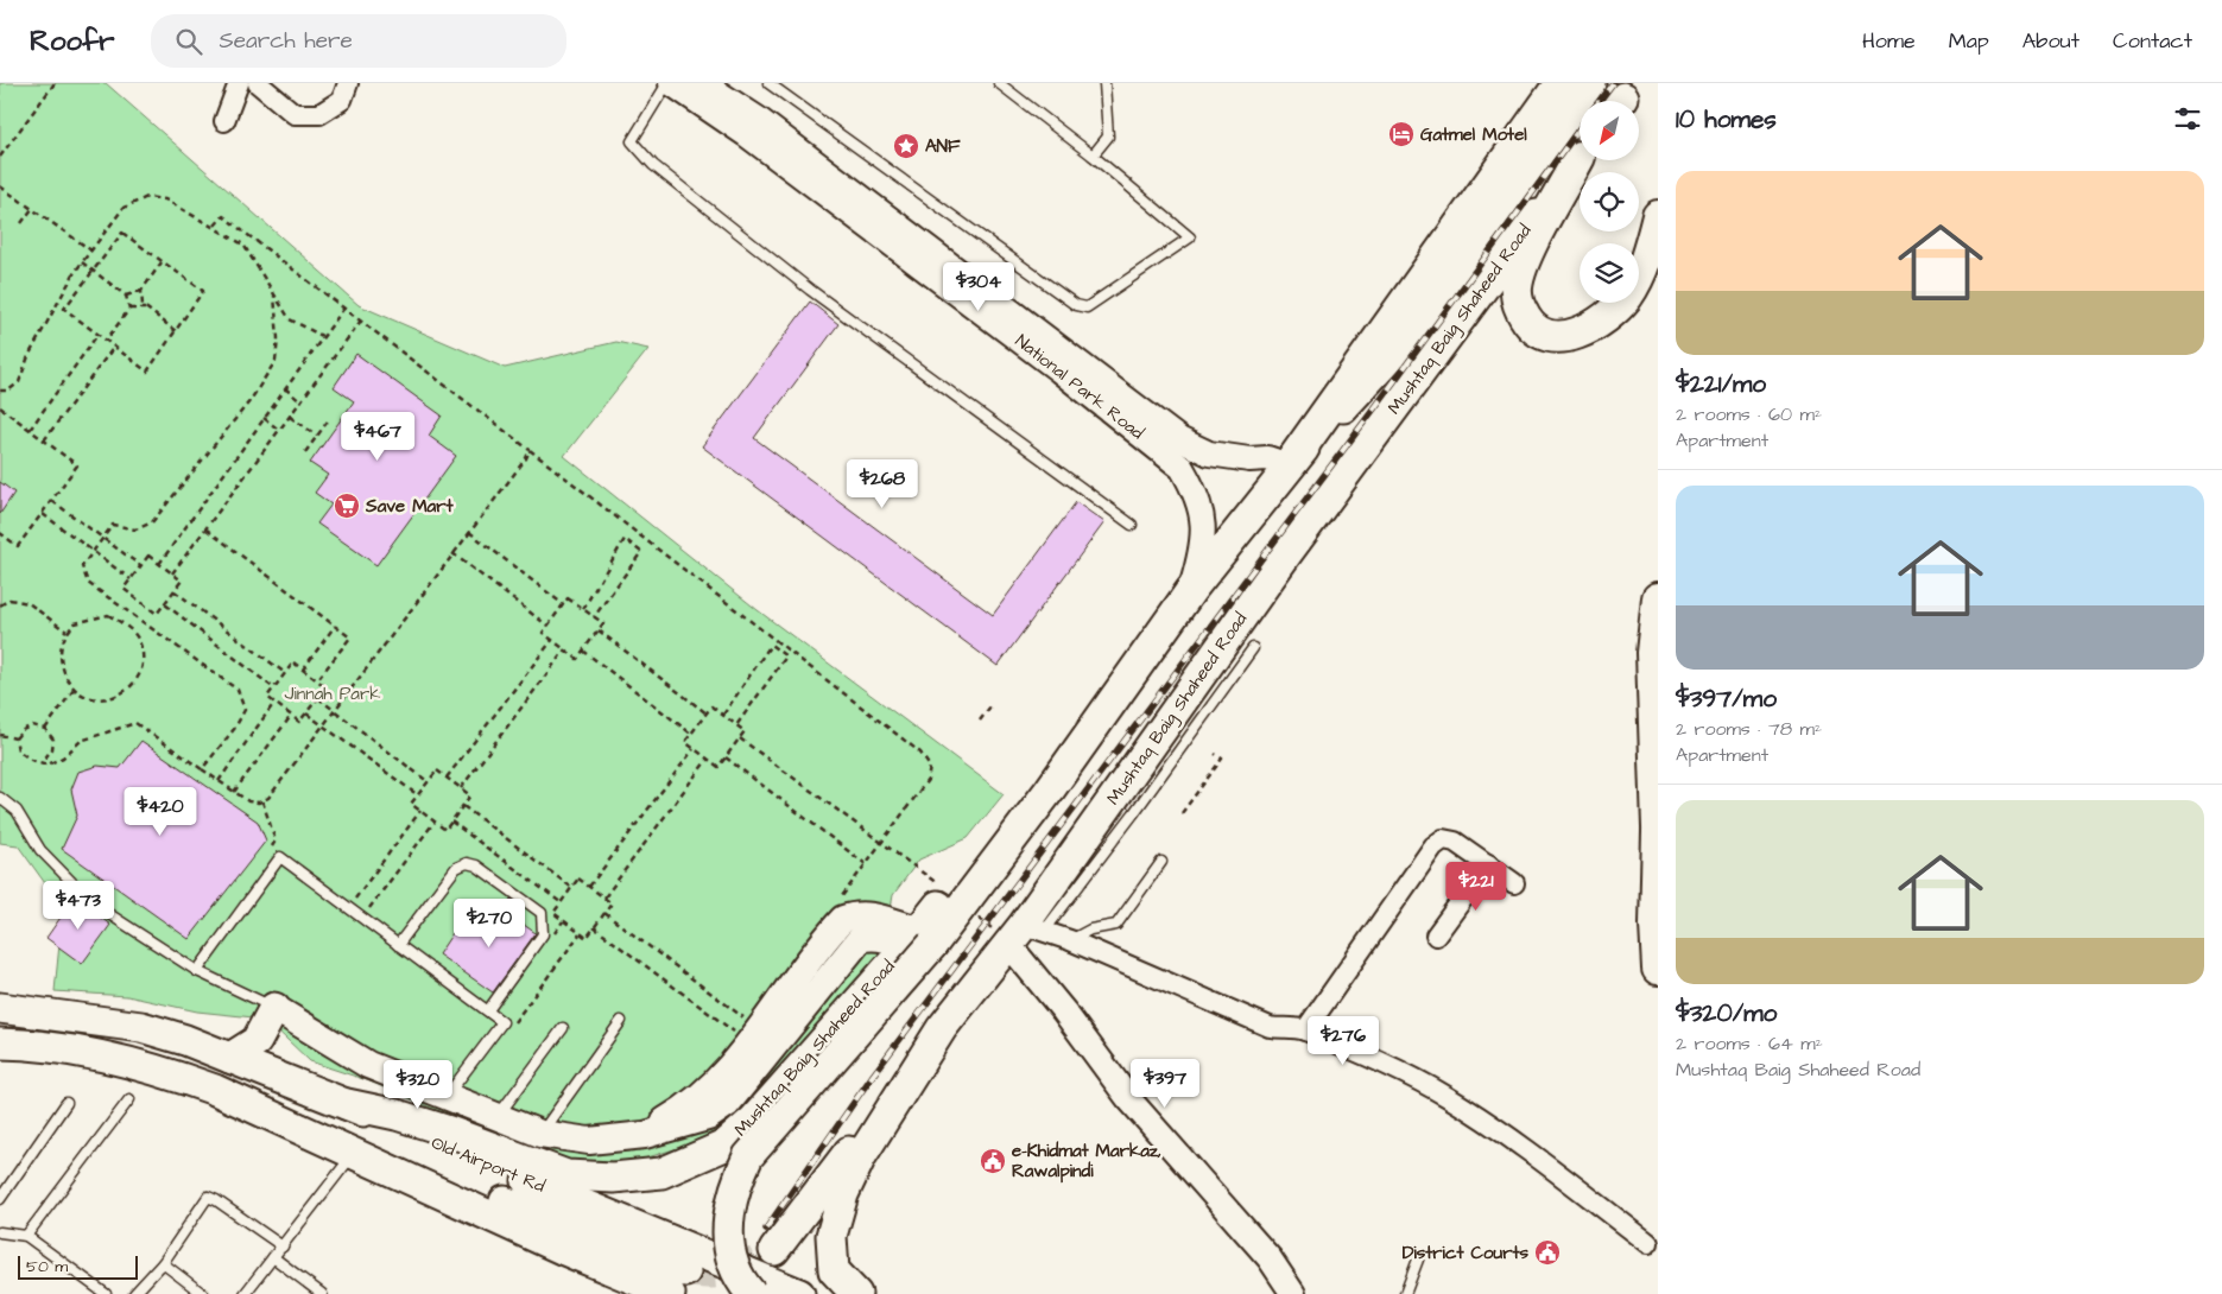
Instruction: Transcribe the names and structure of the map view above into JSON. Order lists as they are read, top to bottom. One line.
{"streets":{"main road":["Mushtaq Baig Shaheed Road","Old Airport Rd"],"street":["National Park Road"]},"crossings":[["Mushtaq Baig Shaheed Road","Old Airport Rd"]],"parks":["Jinnah Park"],"places":{"hotel":["Gatmel Motel"],"place":["ANF"],"supermarket":["Save Mart"],"public building":["e-Khidmat Markaz, Rawalpindi","District Courts"]},"scale_bar":"50 m","north":"bottom left","page":{"header":"Roofr","search":"Search here","nav":["Home","Map","About","Contact"],"heading":"10 homes","list":[{"name":"$221/mo","note":"2 rooms · 60 m² · Apartment"},{"name":"$397/mo","note":"2 rooms · 78 m² · Apartment"},{"name":"$320/mo","note":"2 rooms · 64 m² · Mushtaq Baig Shaheed Road"}],"price":["$304","$467","$268","$420","$221","$473","$270","$276","$397","$320"],"scale":"50 m"}}
